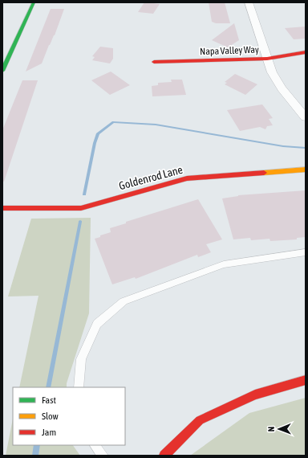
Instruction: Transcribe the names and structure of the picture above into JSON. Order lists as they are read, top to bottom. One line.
{"streets":{"street":["Napa Valley Way","Goldenrod Lane"]},"legend":["Fast","Slow","Jam"],"north":"left"}
